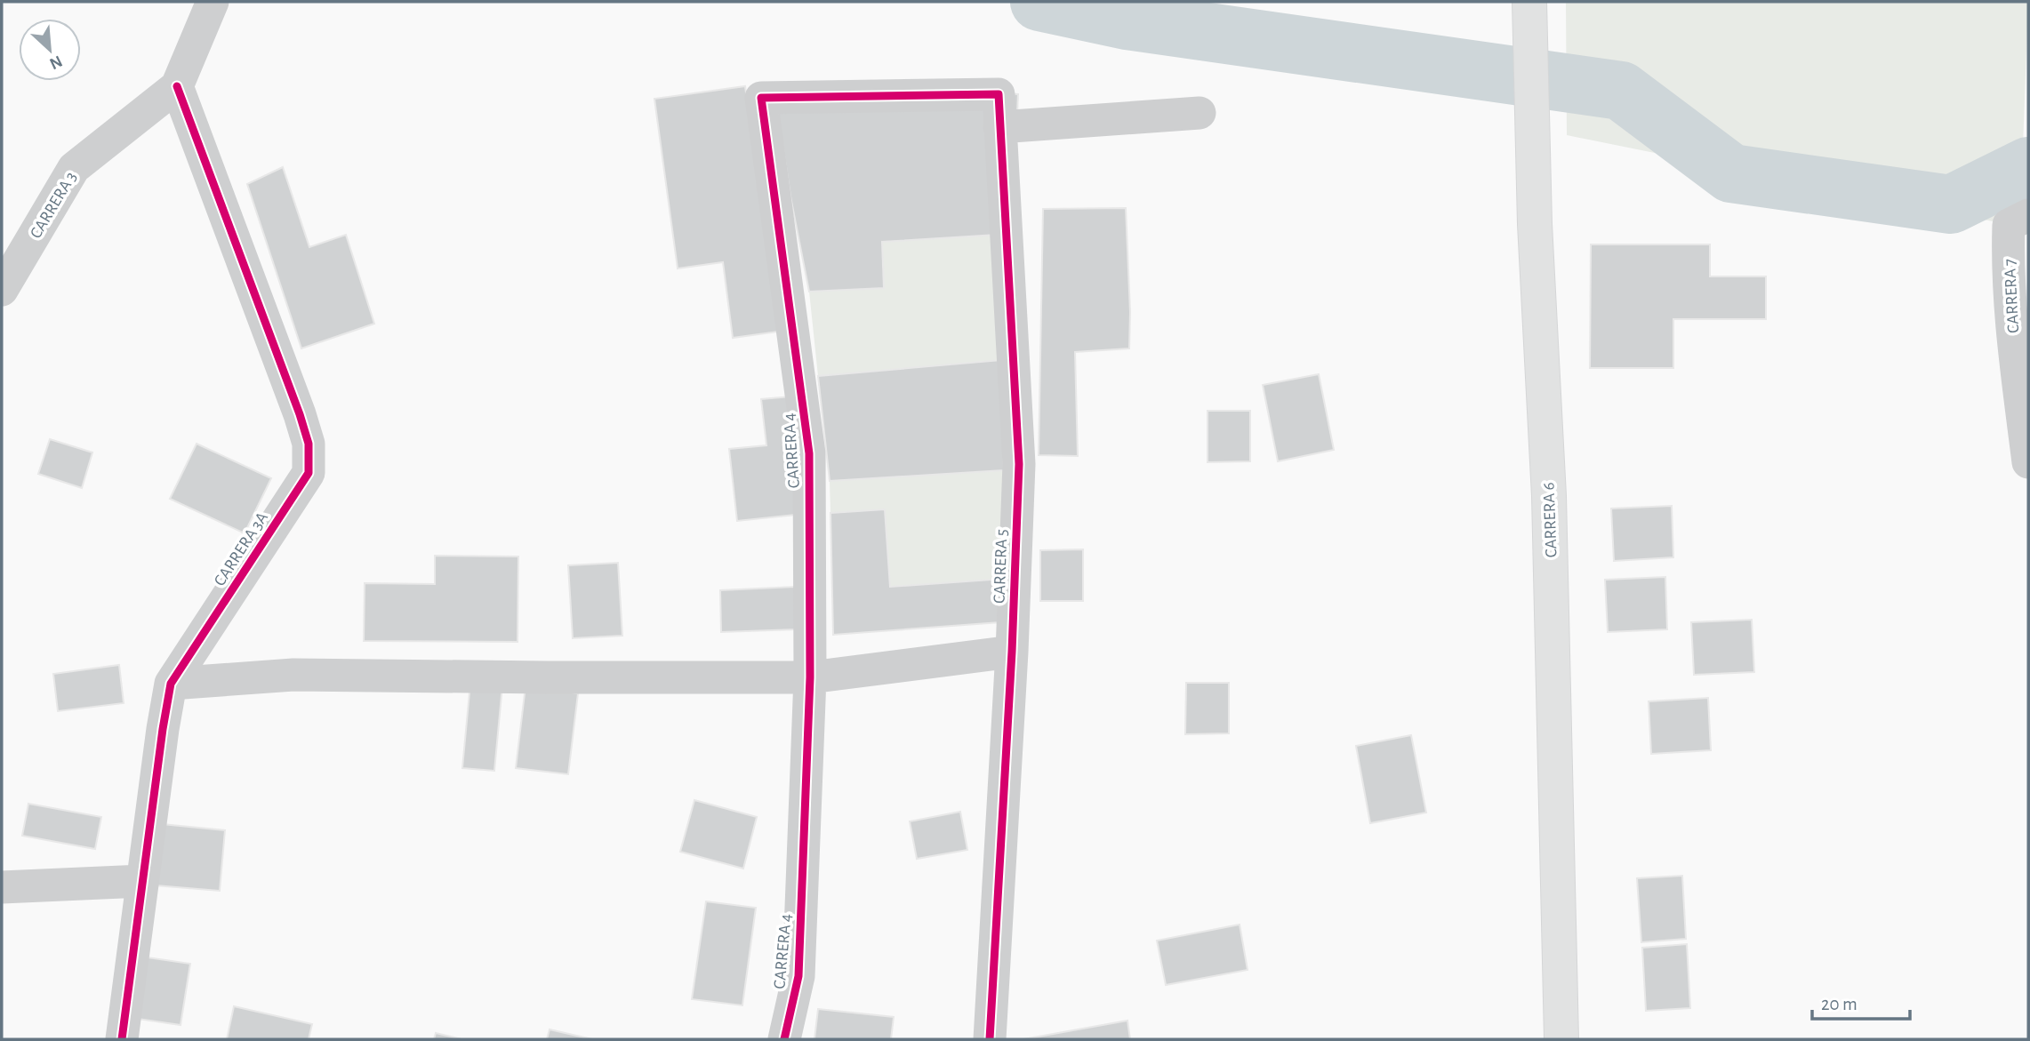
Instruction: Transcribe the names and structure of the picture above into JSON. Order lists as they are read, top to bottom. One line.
{"streets":{"main road":["CARRERA 6"],"street":["CARRERA 3","CARRERA 7","CARRERA 4","CARRERA 3A","CARRERA 5"]},"crossings":[["CARRERA 3","CARRERA 3A"],["CARRERA 4","CARRERA 5"]],"scale_bar":"20 m","north":"bottom right"}
